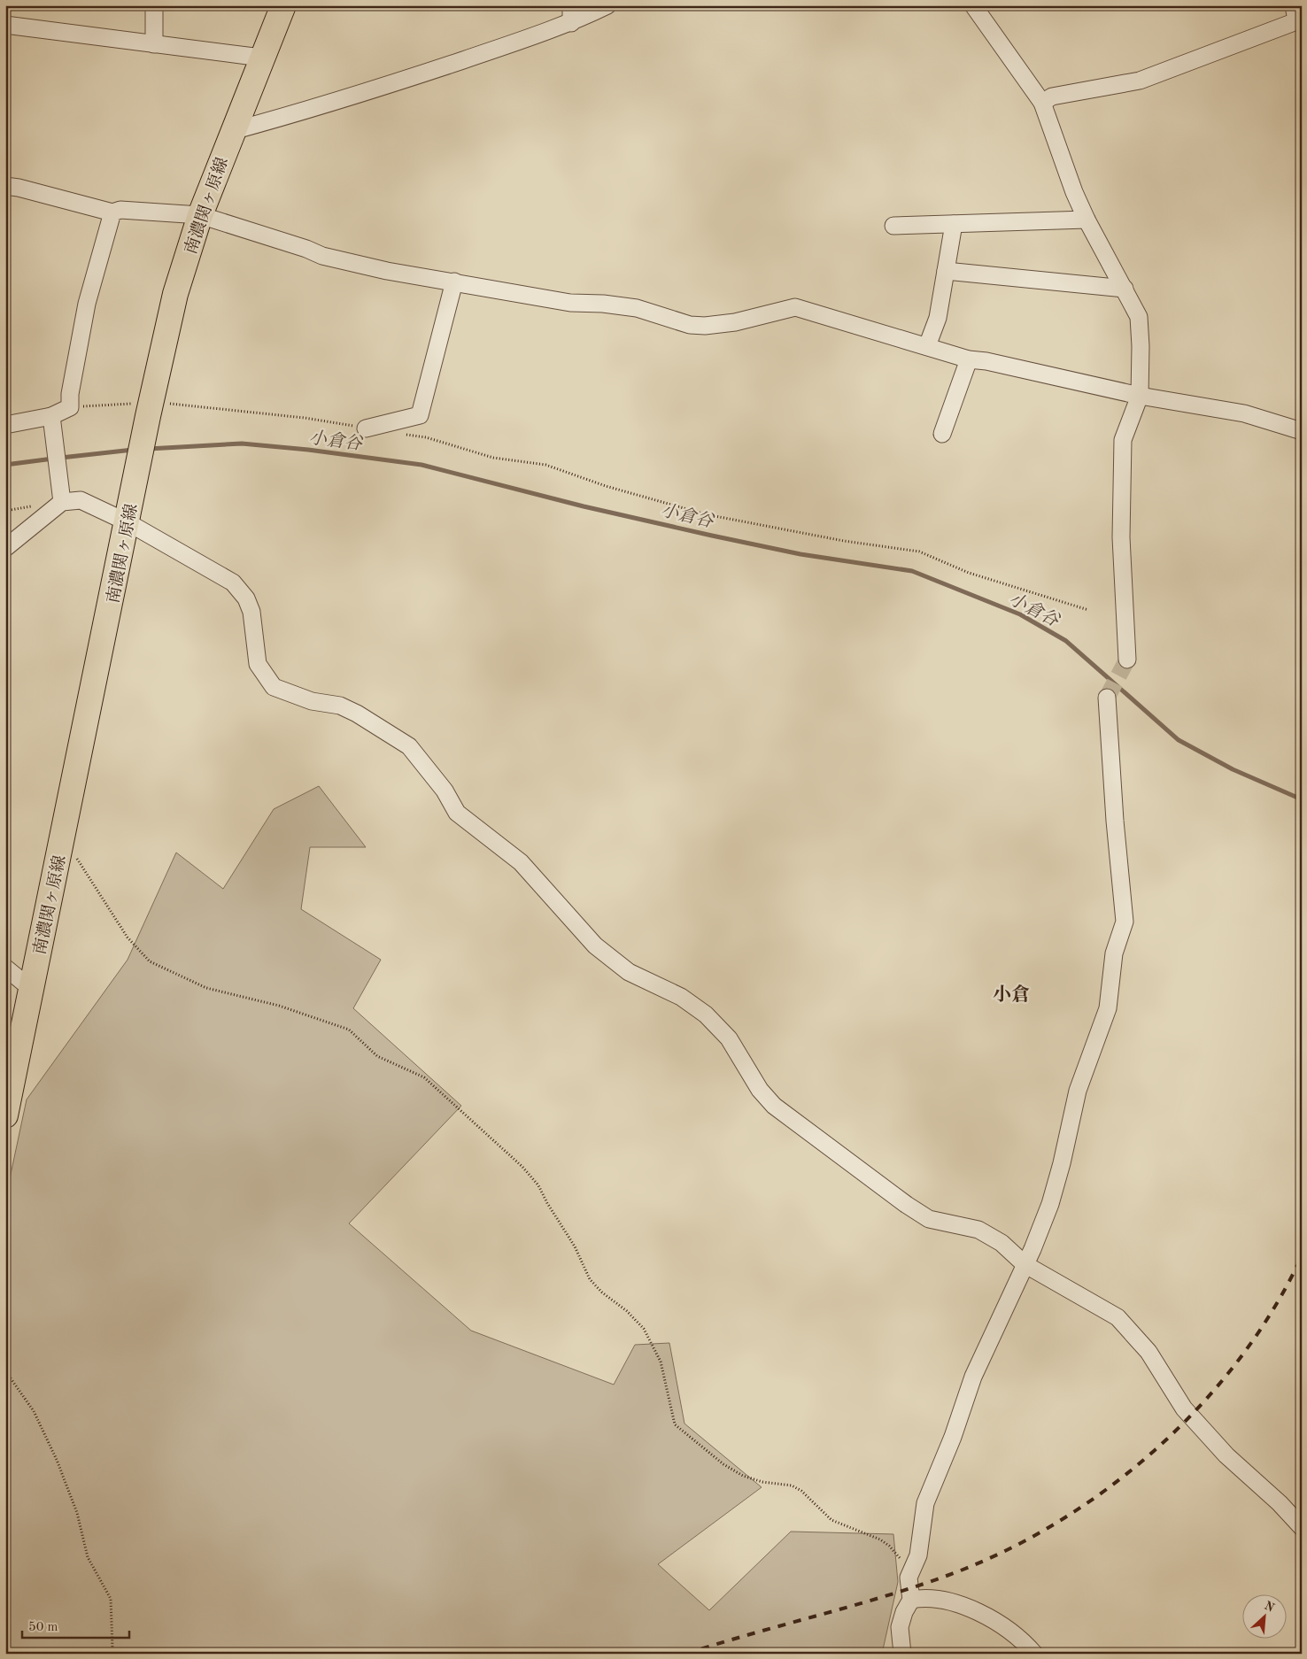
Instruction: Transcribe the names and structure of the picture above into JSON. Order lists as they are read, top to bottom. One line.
{"streets":{"main road":["南濃関ヶ原線"]},"districts":["小倉"],"water":["小倉谷"],"scale_bar":"50 m","north":"top right"}
